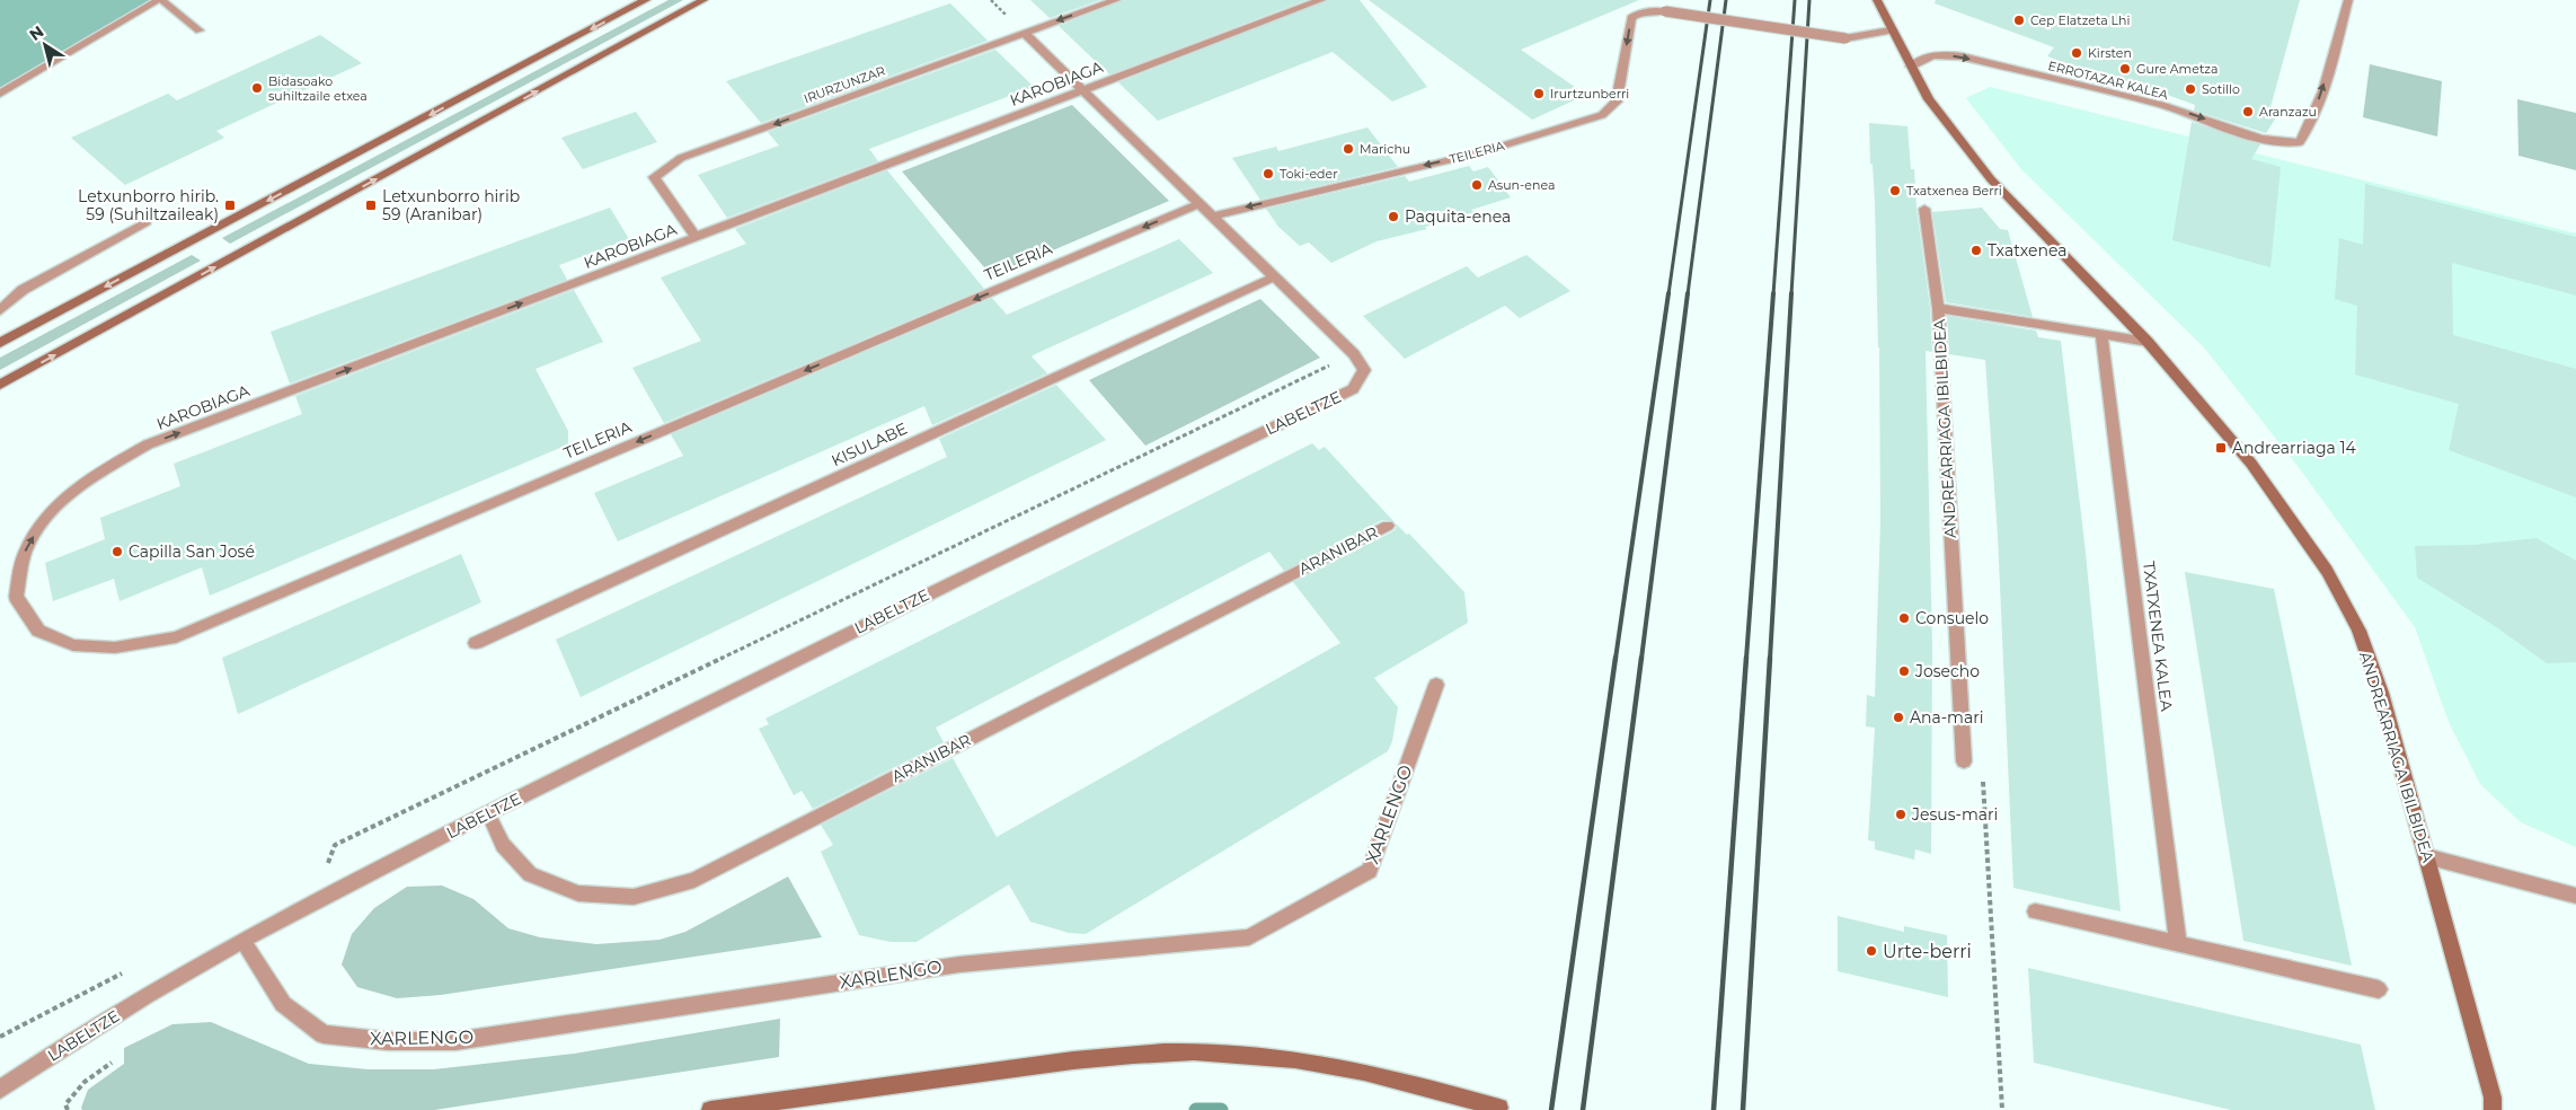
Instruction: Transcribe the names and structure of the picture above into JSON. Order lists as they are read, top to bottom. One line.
{"streets":{"main road":["ANDREARRIAGA IBILBIDEA"],"street":["ERROTAZAR KALEA","KAROBIAGA","IRURZUNZAR","TEILERIA","LABELTZE","KISULABE","ARANIBAR","TXATXENEA KALEA","XARLENGO"]},"crossings":[["ERROTAZAR KALEA","ANDREARRIAGA IBILBIDEA"],["KAROBIAGA","IRURZUNZAR"],["KAROBIAGA","TEILERIA"],["KAROBIAGA","LABELTZE"],["IRURZUNZAR","LABELTZE"],["TEILERIA","LABELTZE"],["TEILERIA","ANDREARRIAGA IBILBIDEA"],["LABELTZE","KISULABE"],["LABELTZE","ARANIBAR"],["LABELTZE","XARLENGO"],["ANDREARRIAGA IBILBIDEA","TXATXENEA KALEA"]],"one_way":["KAROBIAGA","IRURZUNZAR","TEILERIA"],"places":{"other":["Cep Elatzeta Lhi","Kirsten","Gure Ametza","Bidasoako suhiltzaile etxea","Sotillo","Irurtzunberri","Aranzazu","Marichu","Toki-eder","Asun-enea","Txatxenea Berri","Paquita-enea","Txatxenea","Capilla San José","Consuelo","Josecho","Ana-mari","Jesus-mari","Urte-berri"],"transit":["Letxunborro hirib. 59 (Suhiltzaileak)","Letxunborro hirib 59 (Aranibar)","Andrearriaga 14"]},"north":"top left"}
